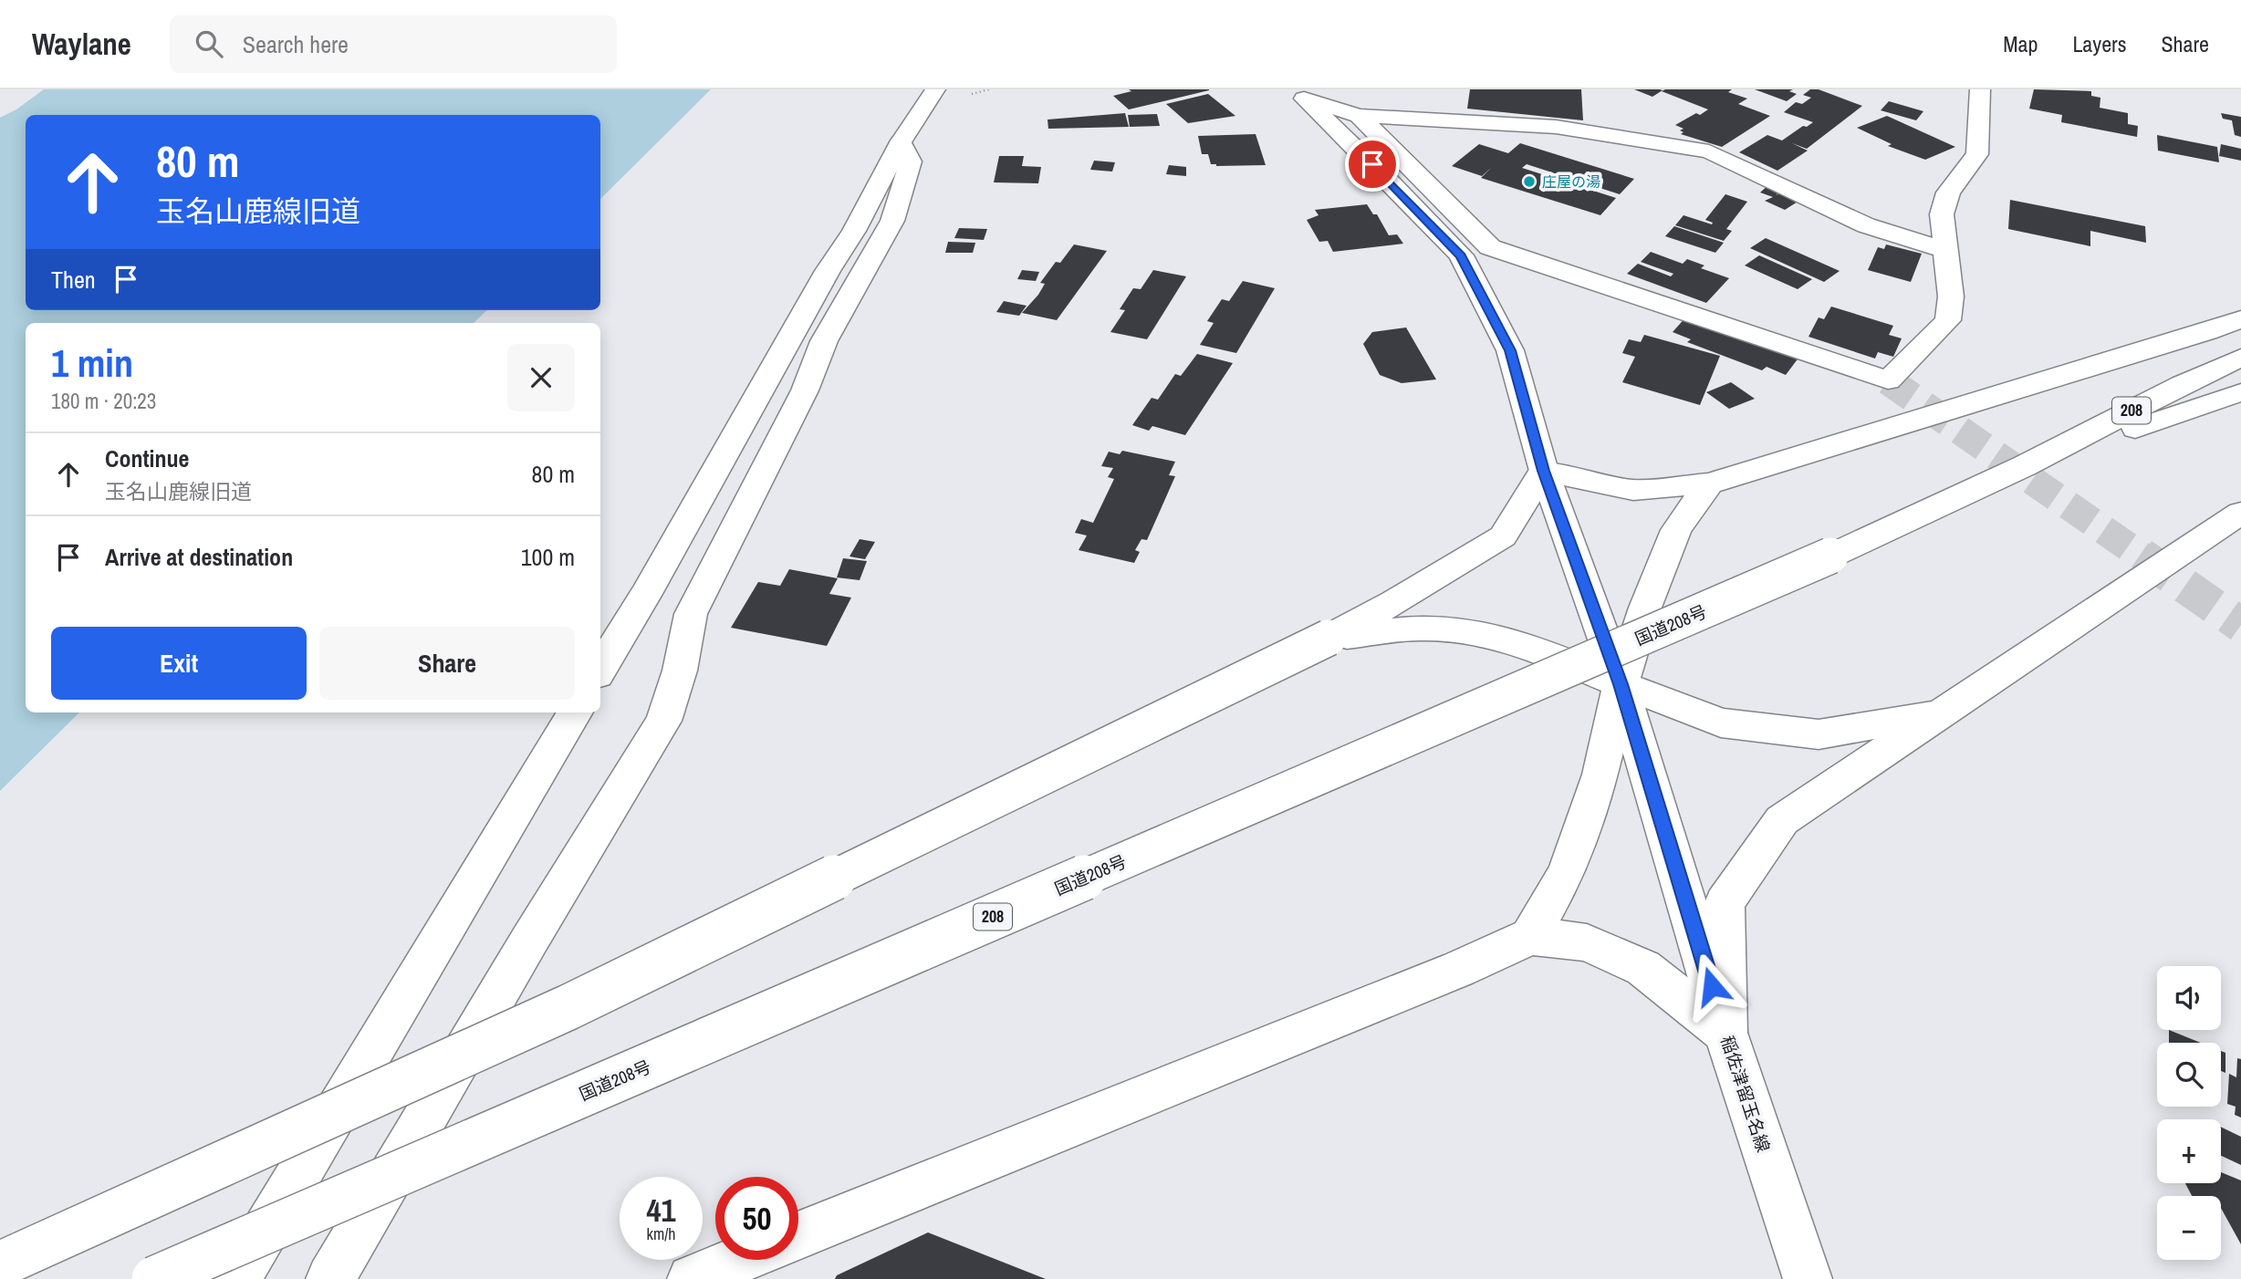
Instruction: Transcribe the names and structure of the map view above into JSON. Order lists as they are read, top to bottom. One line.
{"streets":{"main road":["208","国道208号","稲佐津留玉名線"]},"places":["庄屋の湯"],"page":{"header":"Waylane","search":"Search here","nav":["Map","Layers","Share"],"turn":["80 m","玉名山鹿線旧道"],"then":"Then","heading":["1 min","180 m · 20:23"],"list":[{"name":"Continue","note":"玉名山鹿線旧道","value":"80 m"},{"name":"Arrive at destination","value":"100 m"}],"buttons":["Exit","Share"],"map_buttons":["+","−"],"speed":"41 km/h","limit":"50"}}
